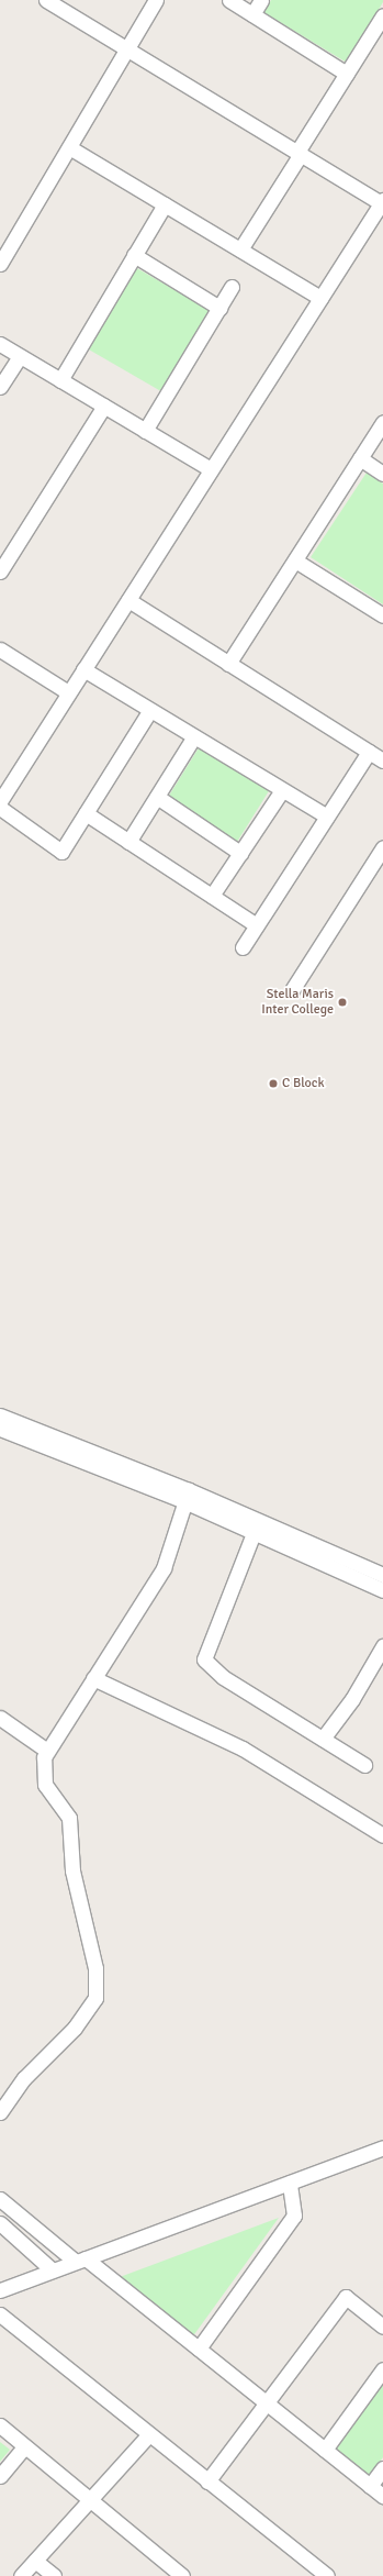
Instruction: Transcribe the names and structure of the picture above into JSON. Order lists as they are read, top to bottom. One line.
{"places":["Stella Maris Inter College","C Block"]}
